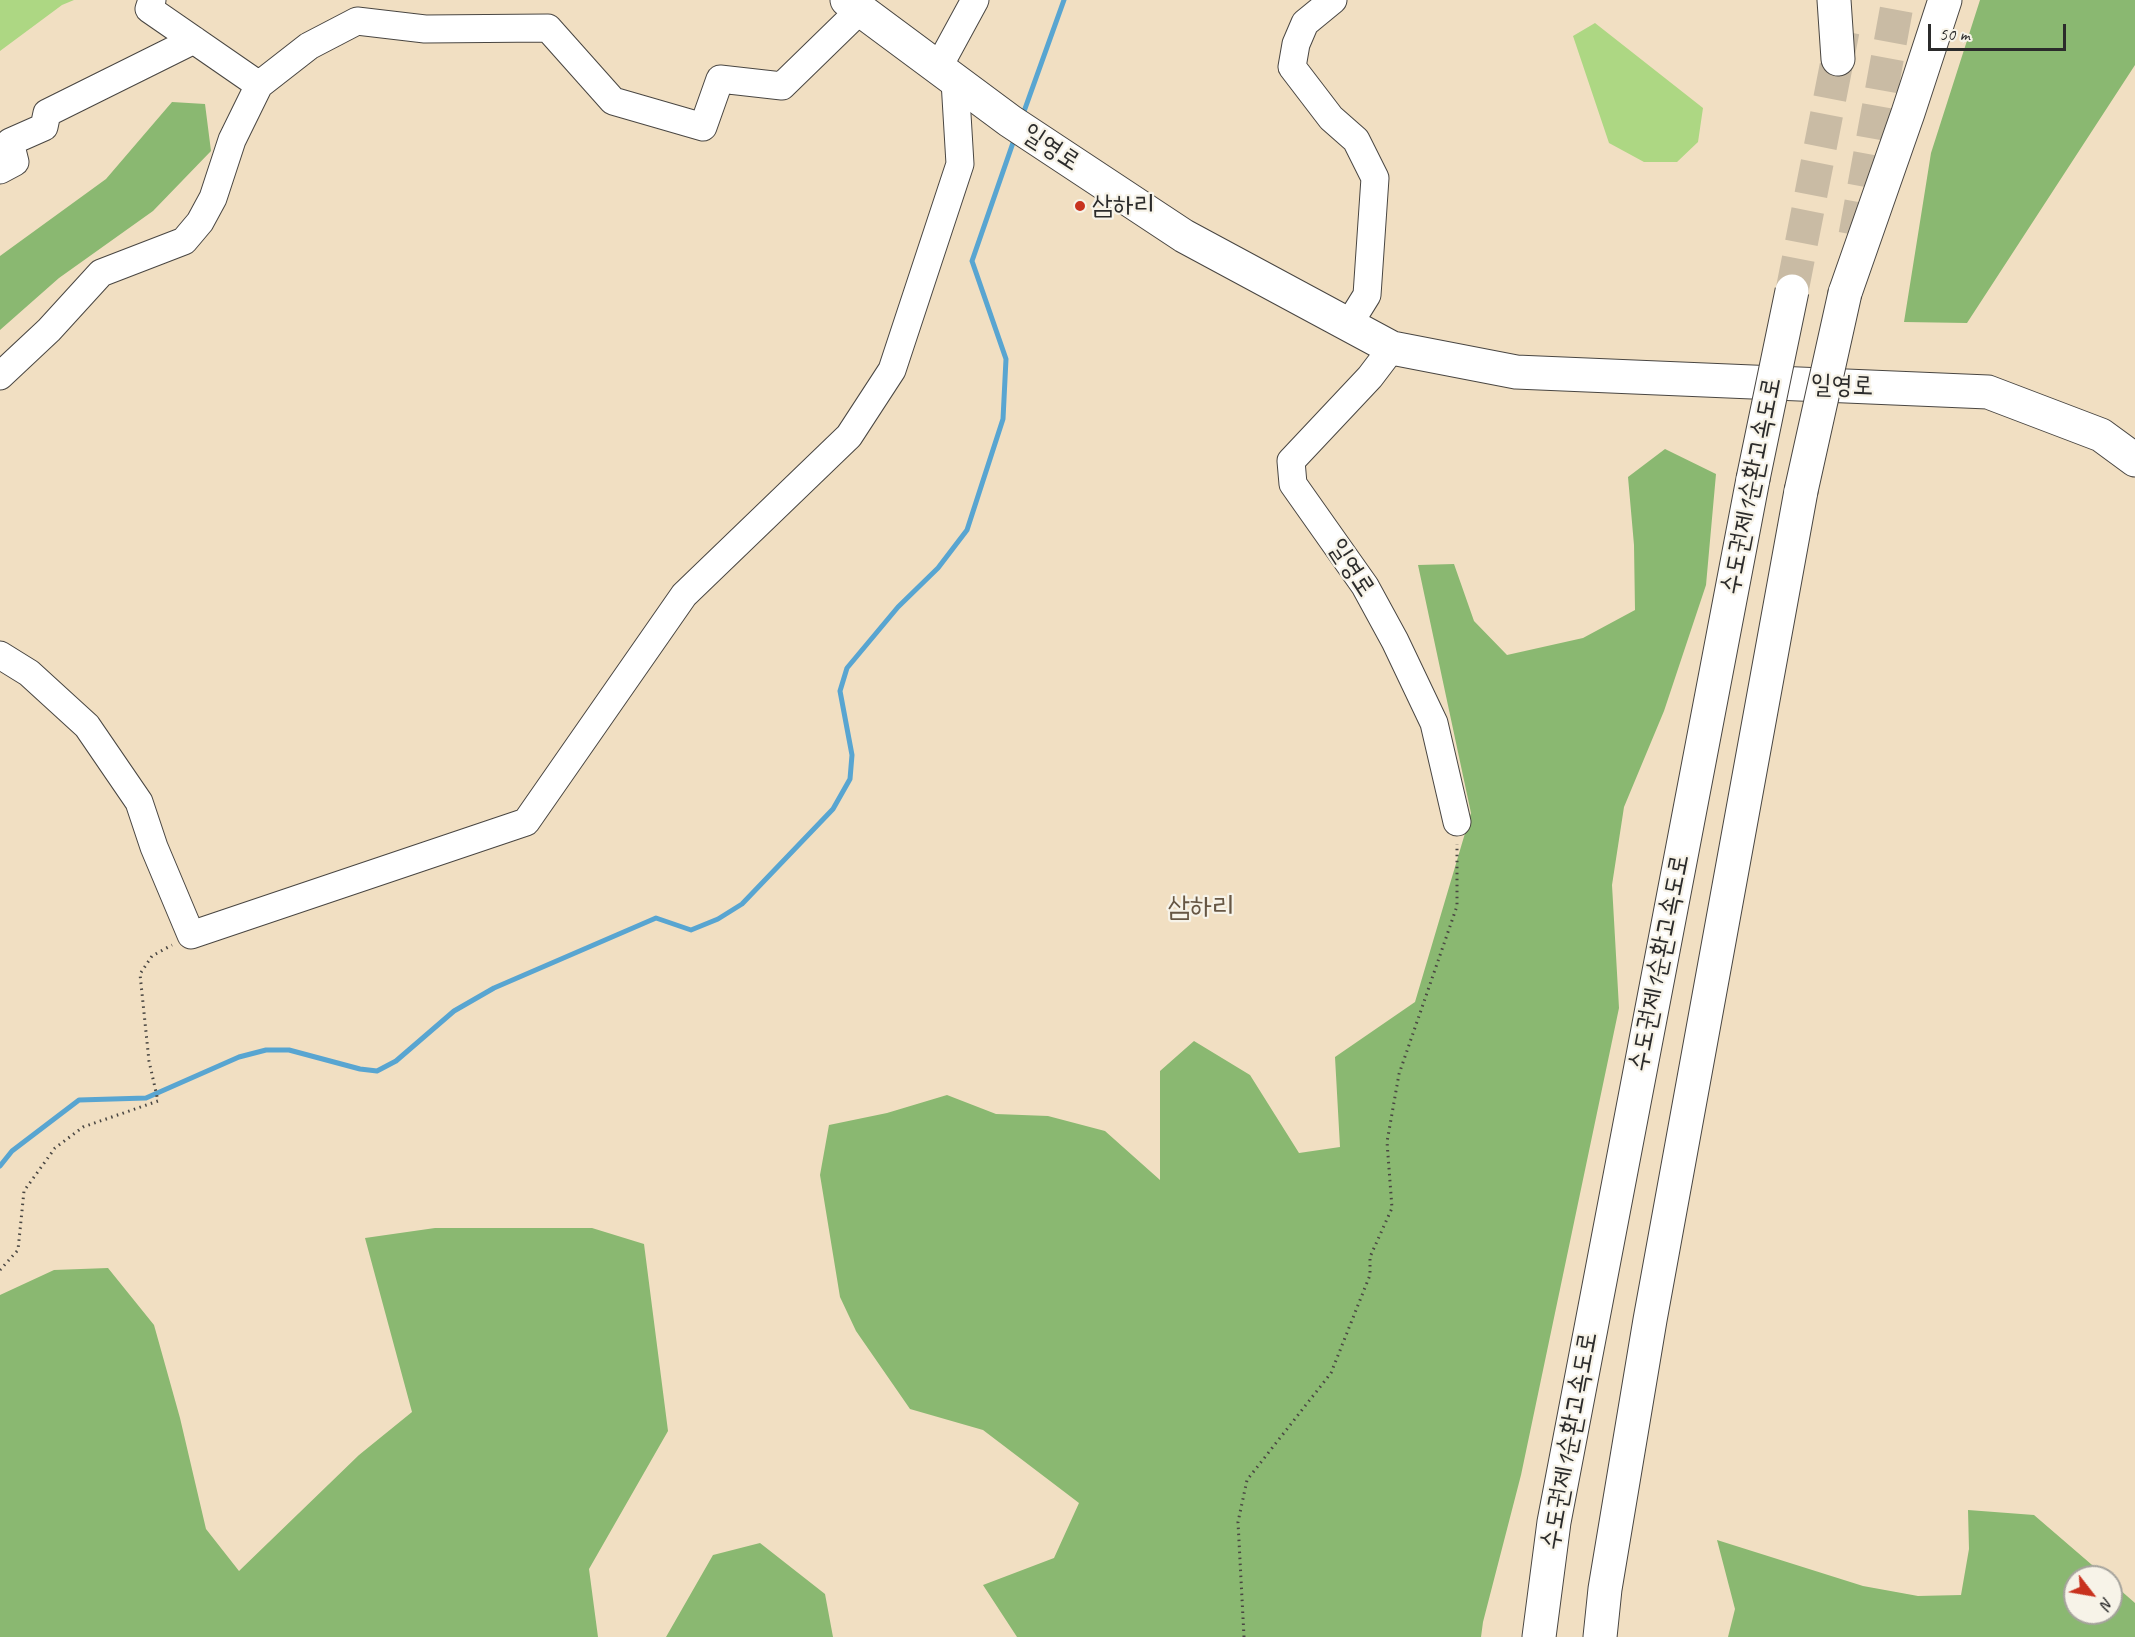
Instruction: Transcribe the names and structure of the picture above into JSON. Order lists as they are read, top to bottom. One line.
{"streets":{"main road":["일영로","수도권제1순환고속도로"]},"districts":["삼하리"],"places":["삼하리"],"scale_bar":"50 m","north":"bottom right"}
